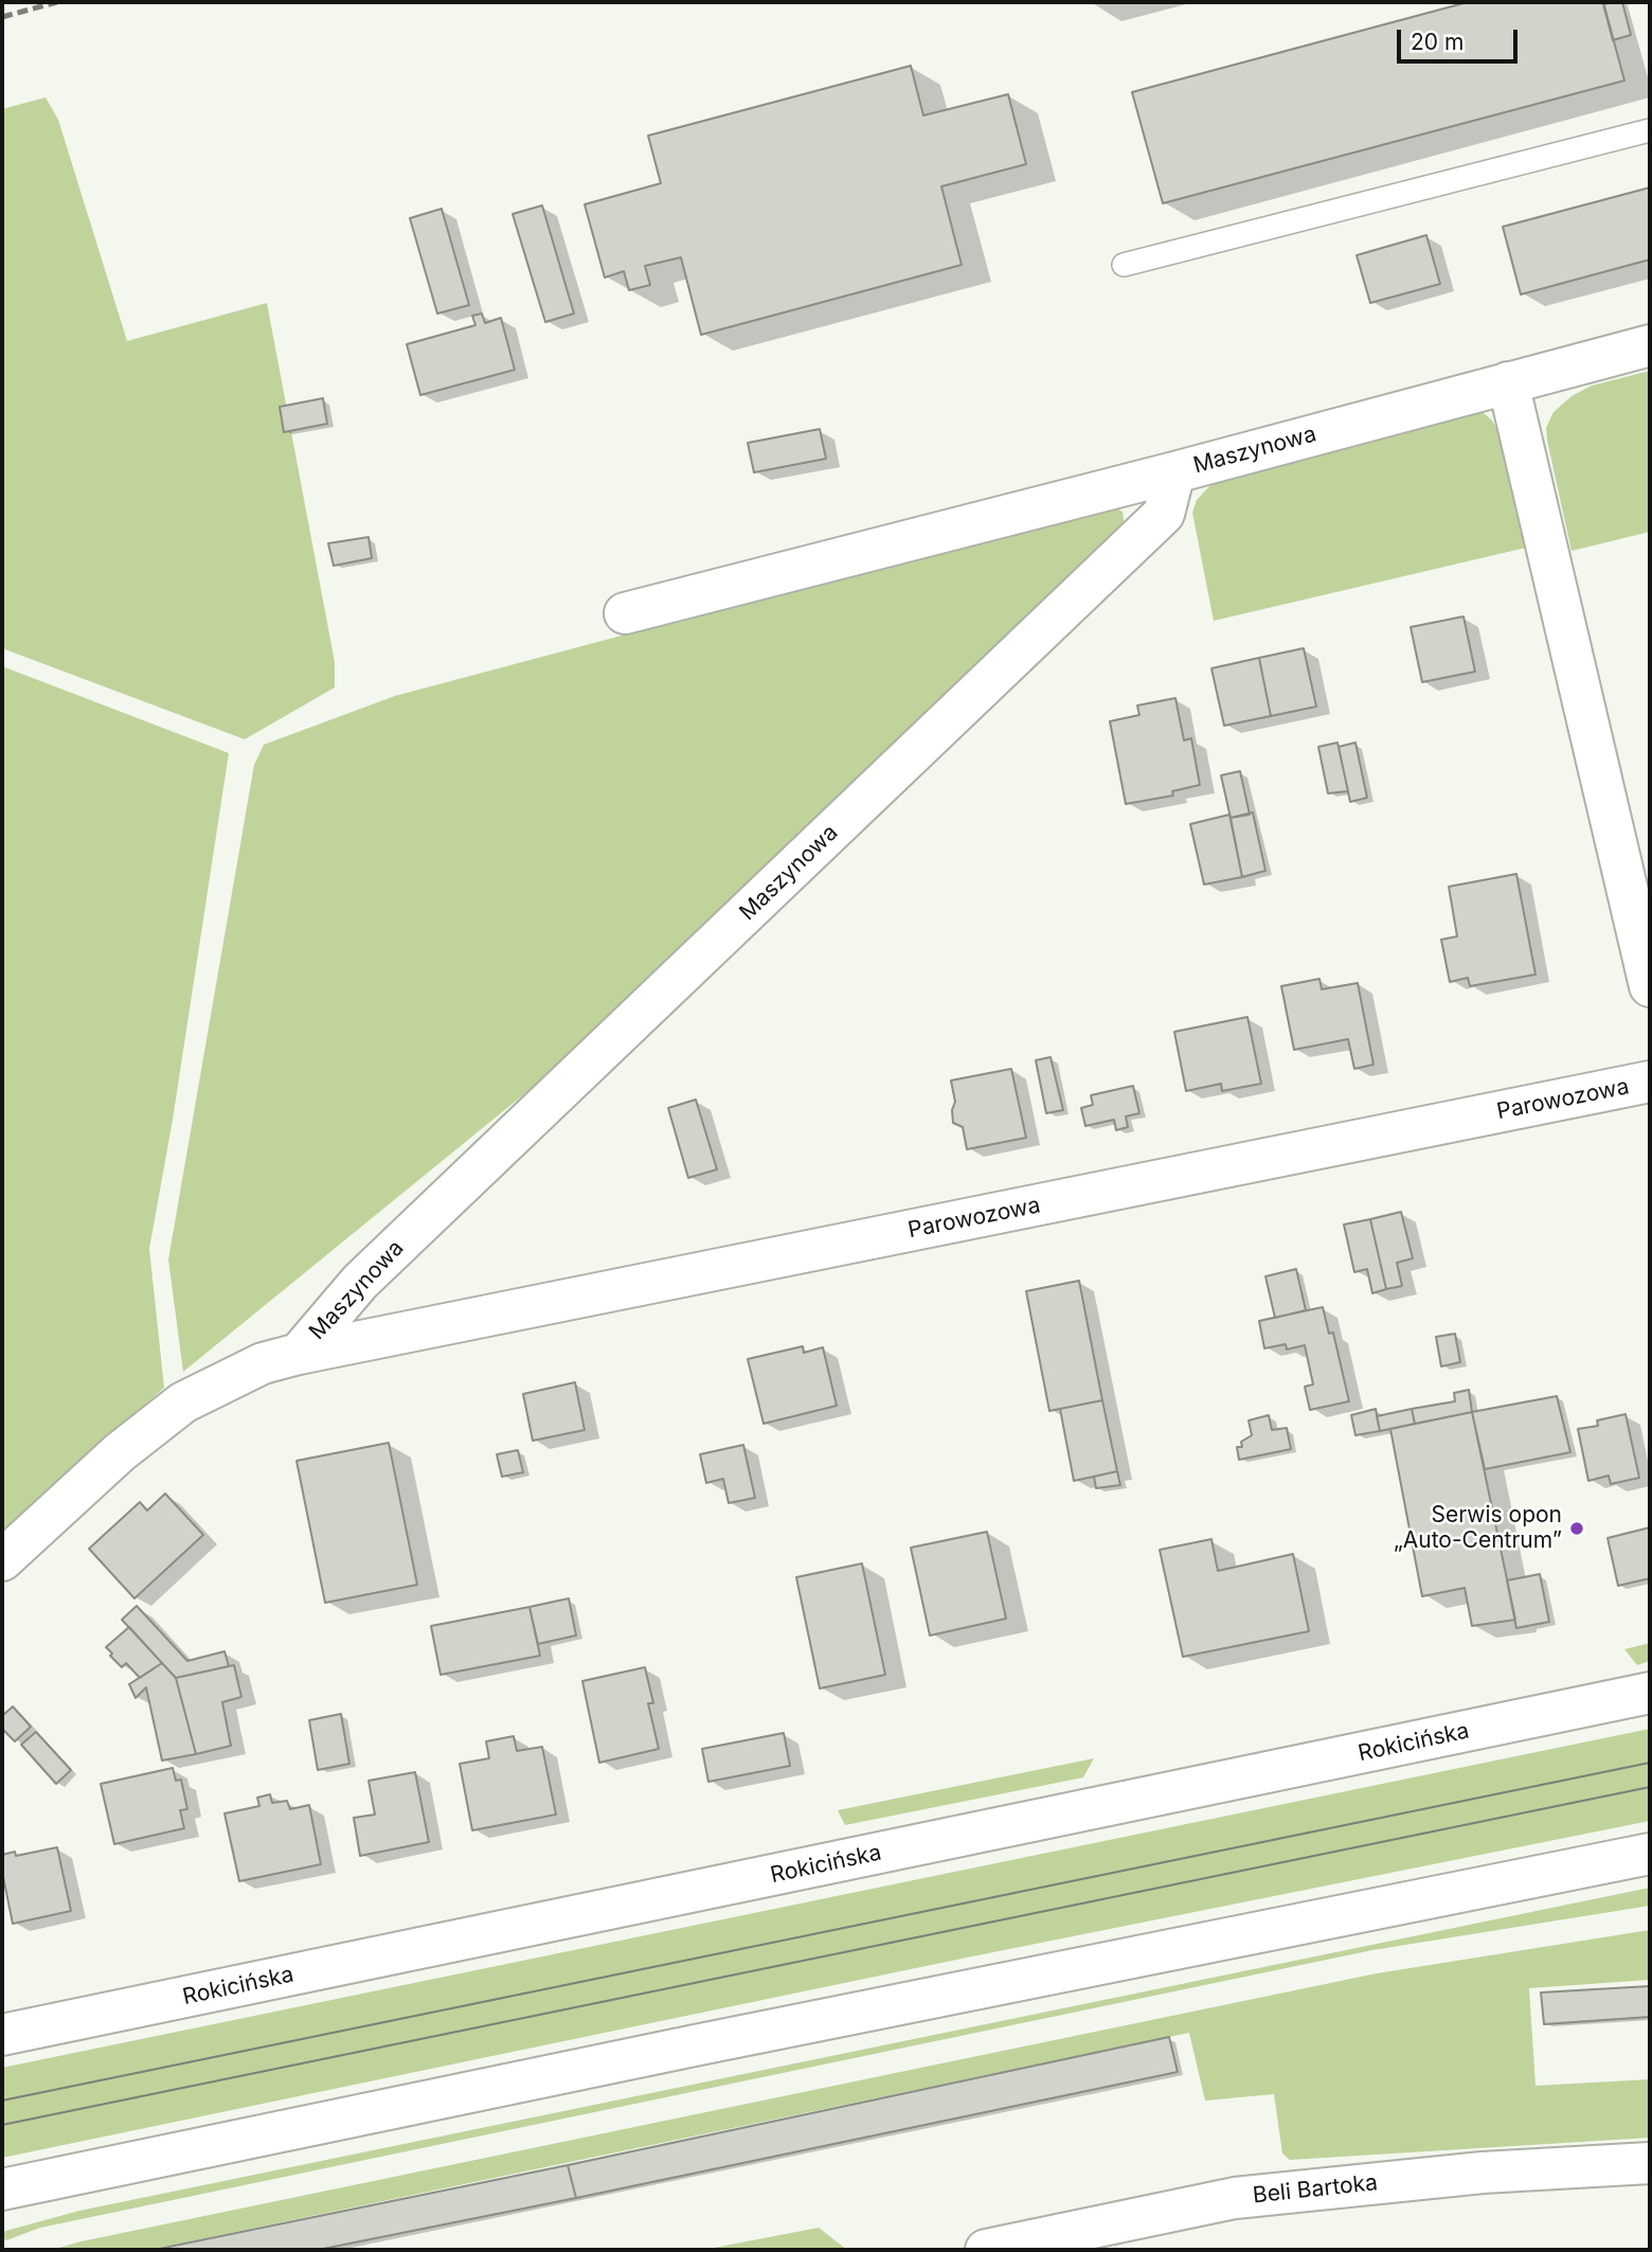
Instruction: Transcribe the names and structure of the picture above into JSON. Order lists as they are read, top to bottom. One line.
{"streets":{"street":["Maszynowa","Parowozowa","Rokicińska","Beli Bartoka"]},"crossings":[["Maszynowa","Parowozowa"]],"places":["Serwis opon „Auto-Centrum”"],"scale_bar":"20 m"}
